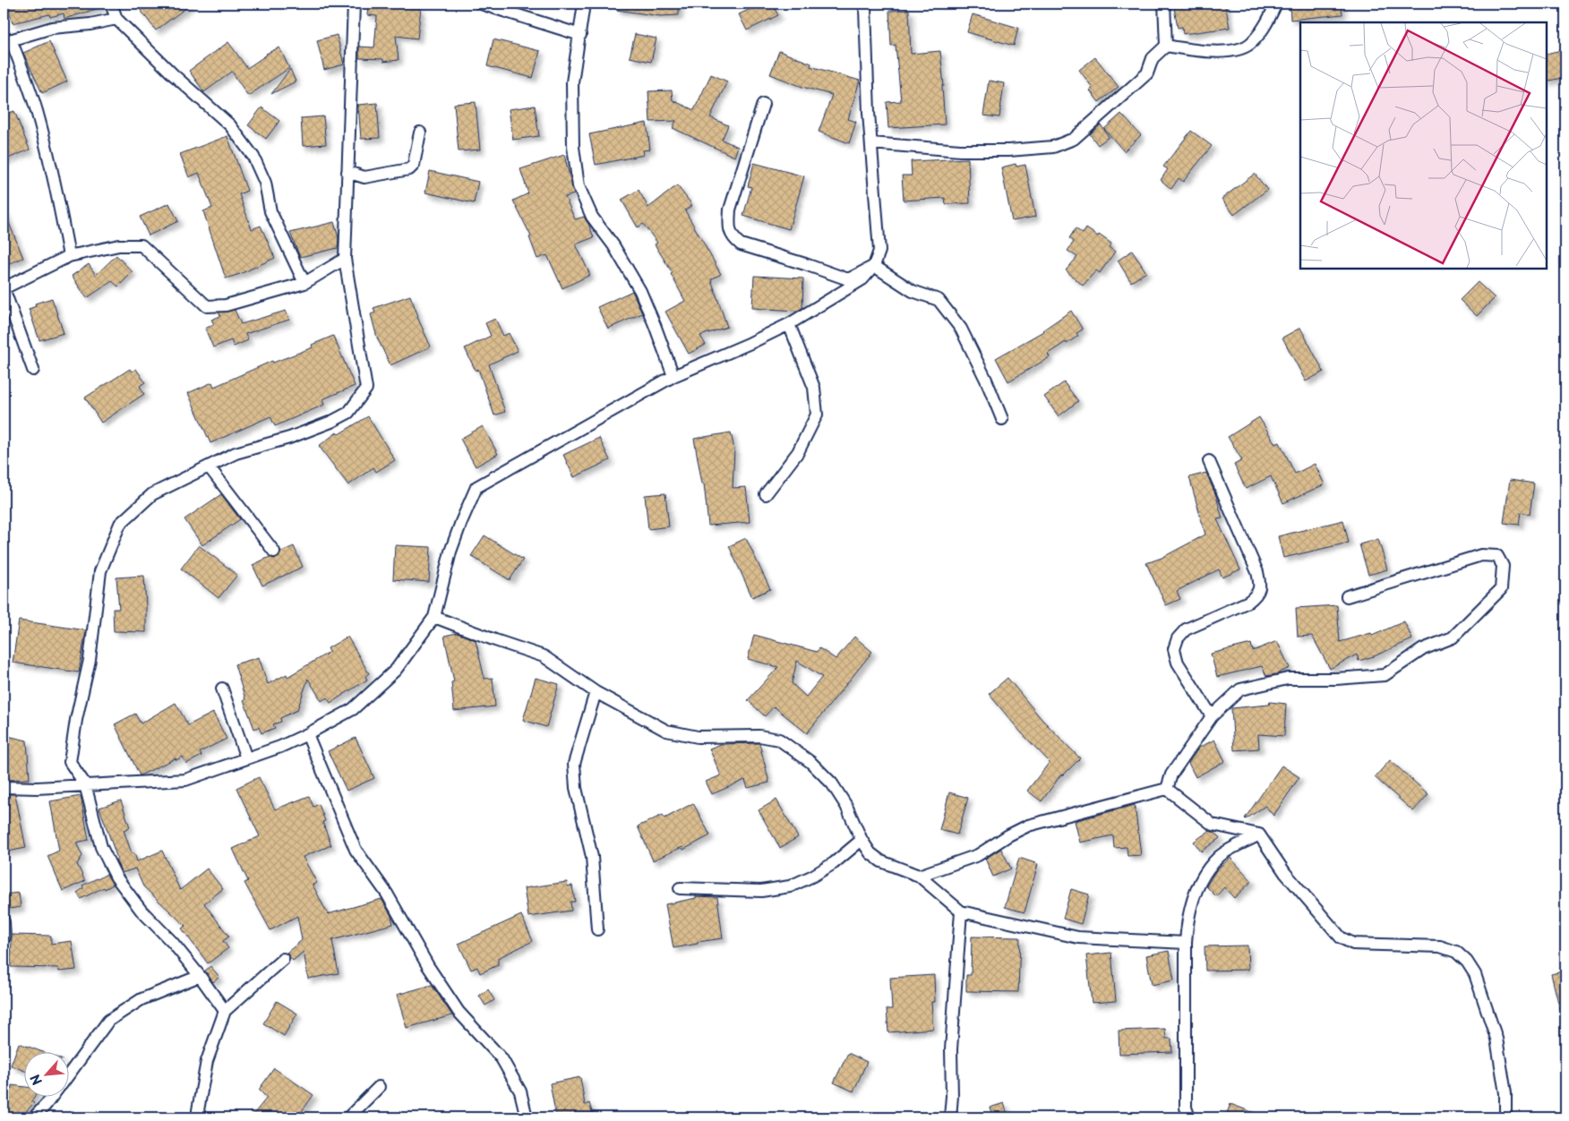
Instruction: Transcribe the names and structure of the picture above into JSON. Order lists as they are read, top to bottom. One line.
{"north":"bottom left"}
